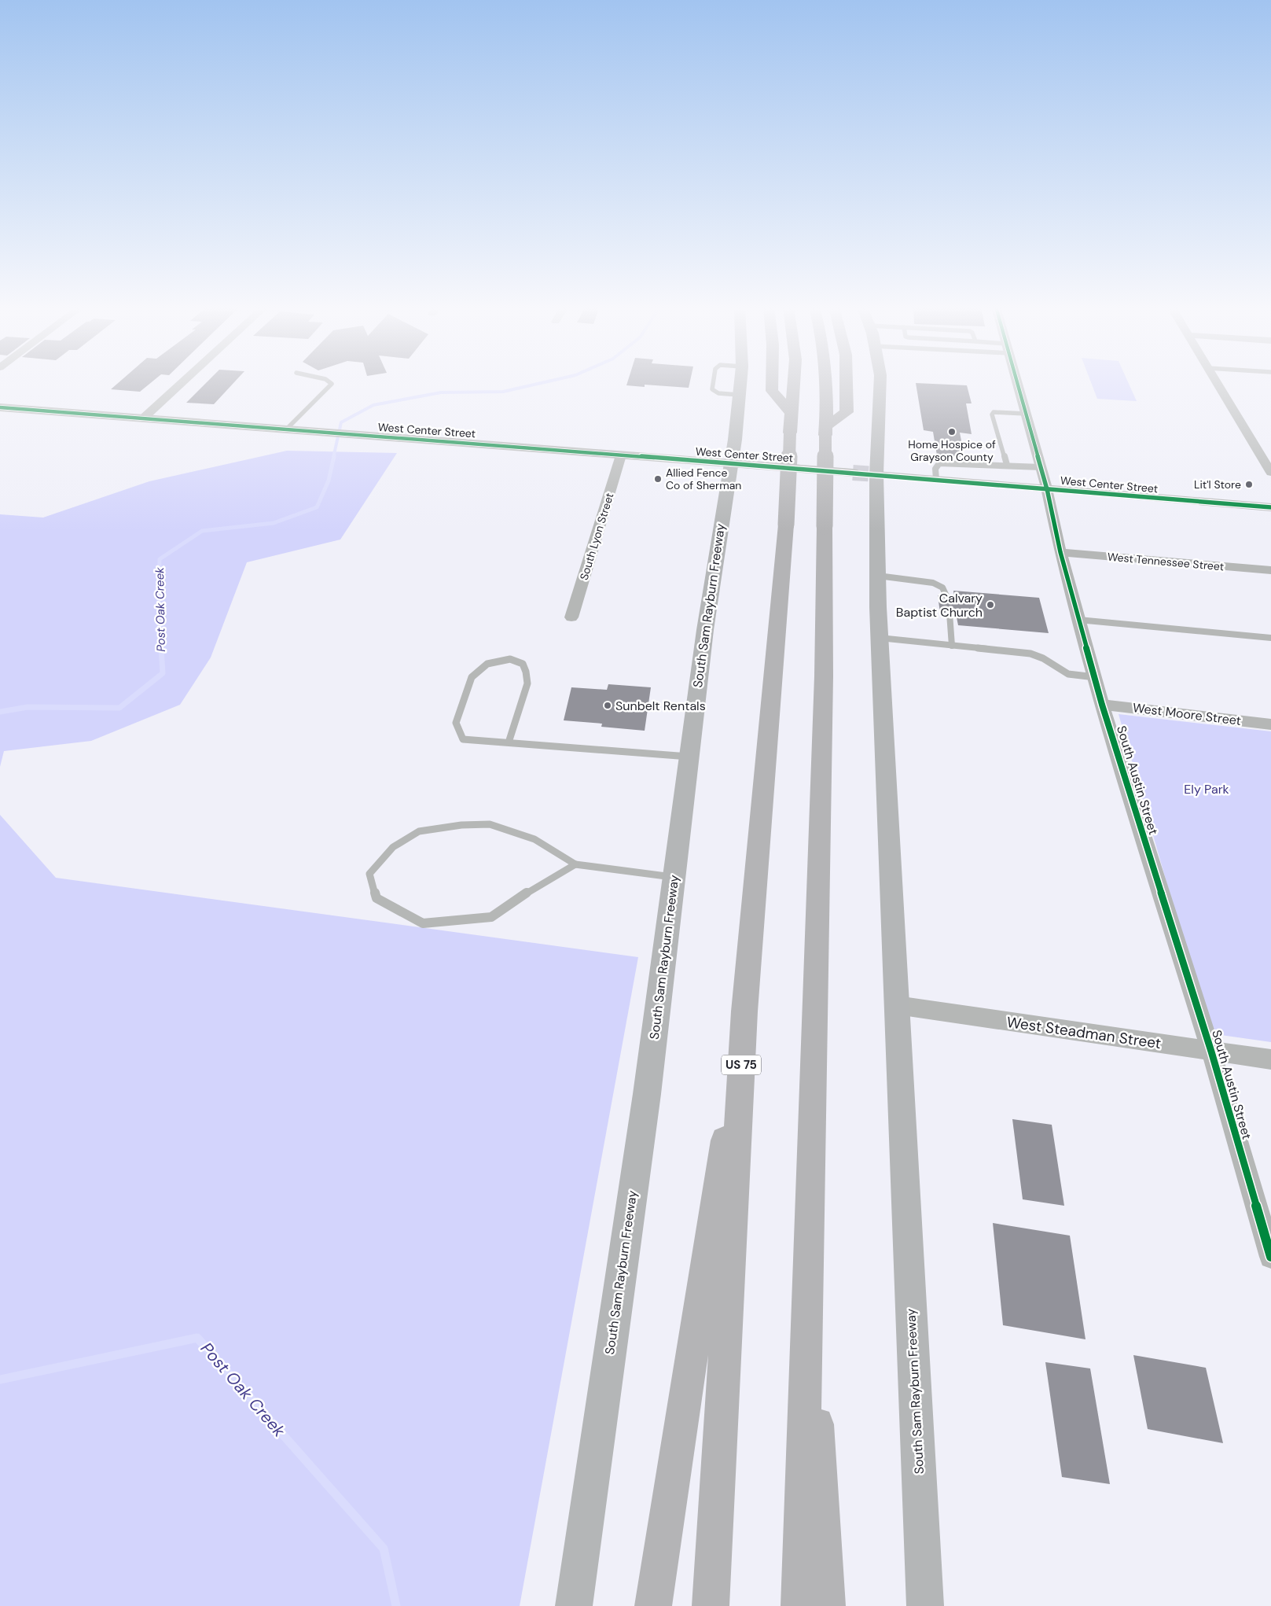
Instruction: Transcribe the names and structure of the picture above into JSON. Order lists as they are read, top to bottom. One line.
{"streets":{"highway":["US 75"],"main road":["South Sam Rayburn Freeway"],"street":["West Center Street","South Lyon Street","West Tennessee Street","West Moore Street","South Austin Street","West Steadman Street"]},"crossings":[["West Center Street","South Lyon Street"],["West Center Street","South Sam Rayburn Freeway"],["West Center Street","South Austin Street"],["West Tennessee Street","South Austin Street"],["South Sam Rayburn Freeway","West Steadman Street"],["West Moore Street","South Austin Street"],["South Austin Street","West Steadman Street"]],"water":["Post Oak Creek"],"parks":["Ely Park"],"places":["Home Hospice of Grayson County","Allied Fence Co of Sherman","Lit'l Store","Calvary Baptist Church","Sunbelt Rentals"]}
